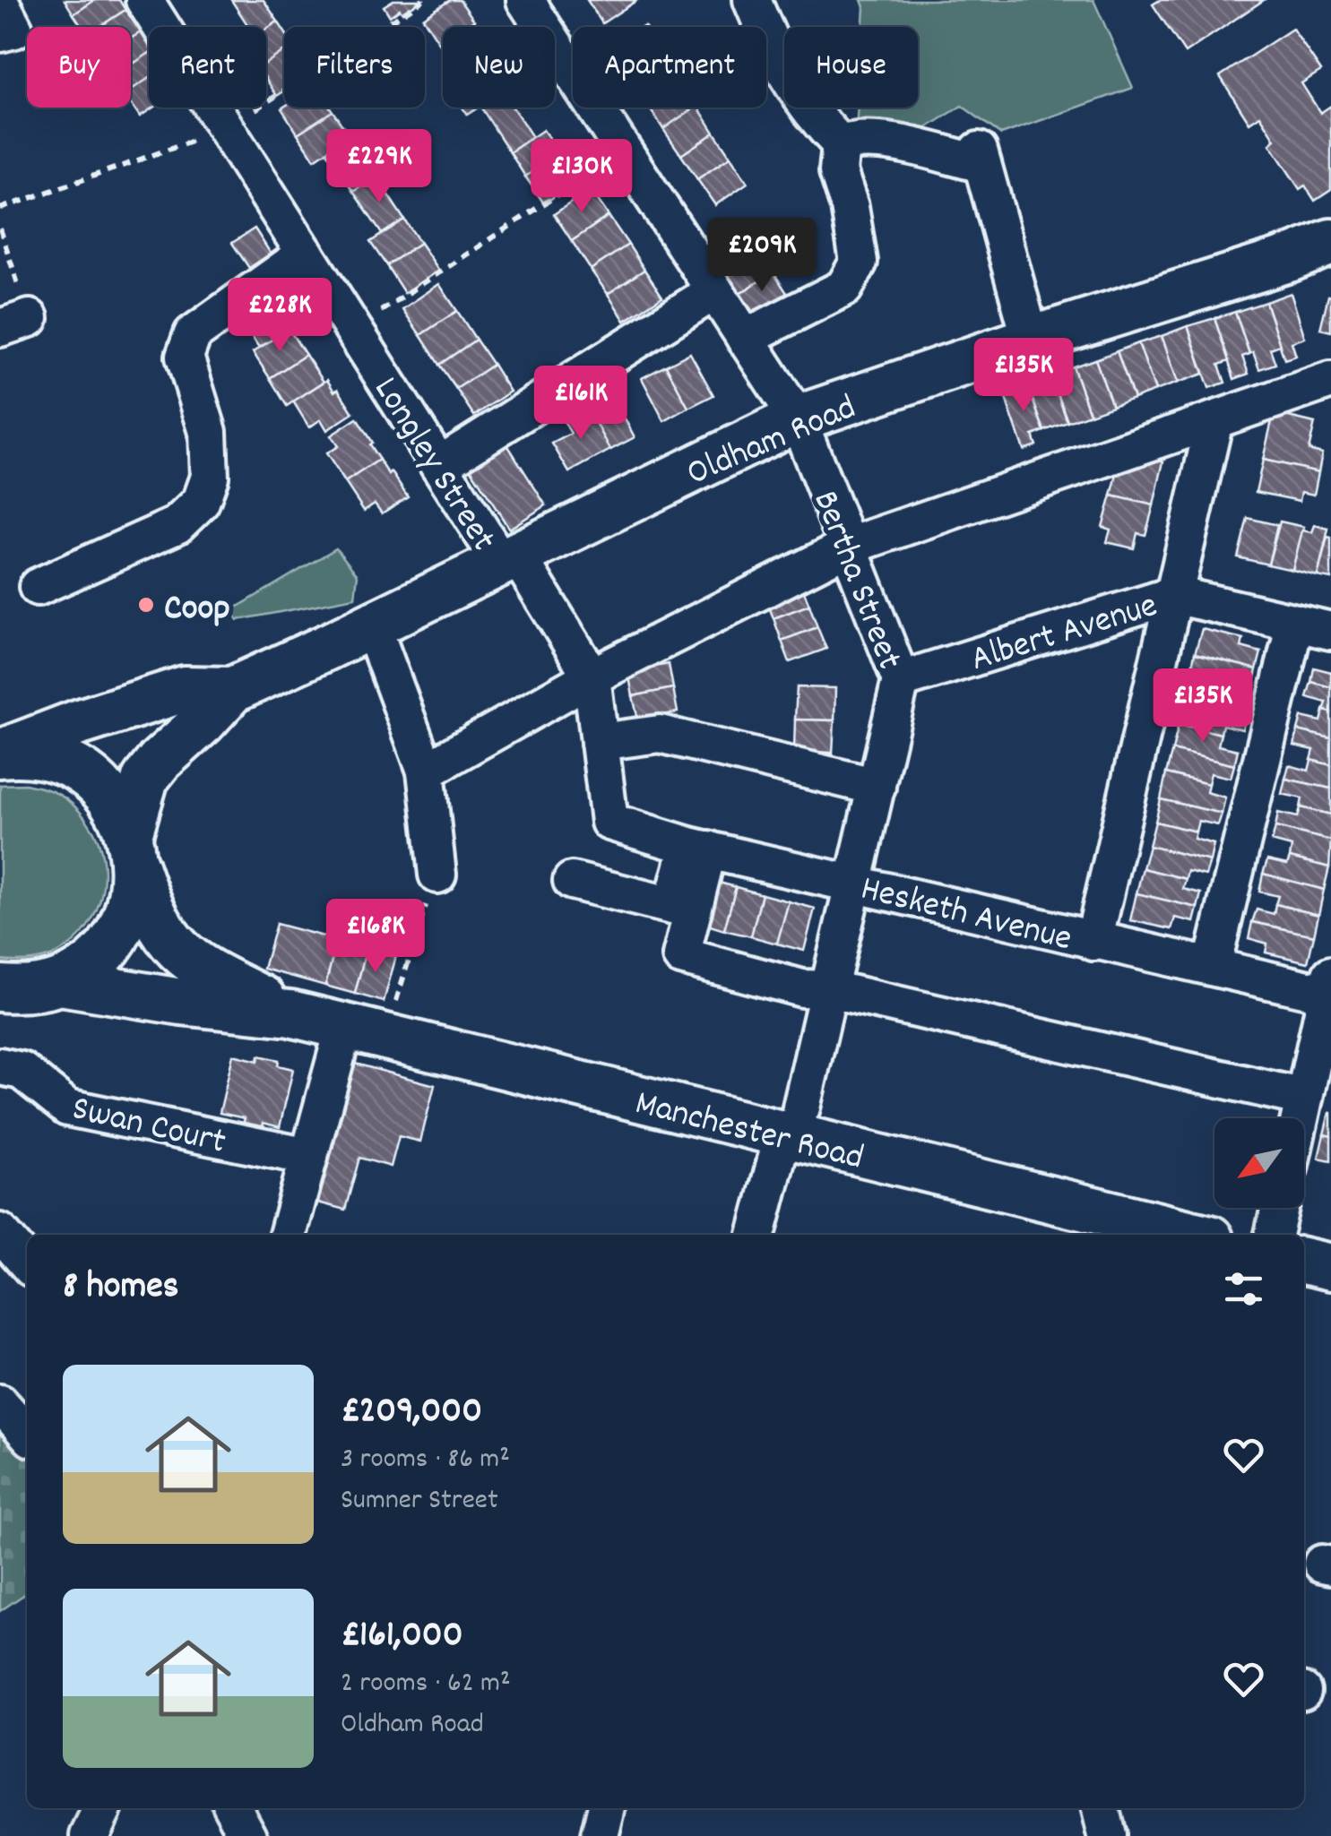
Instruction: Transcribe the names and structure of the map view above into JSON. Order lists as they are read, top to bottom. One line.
{"streets":{"main road":["Oldham Road","Manchester Road"],"street":["Longley Street","Bertha Street","Albert Avenue","Hesketh Avenue","Swan Court"]},"crossings":[["Oldham Road","Longley Street"],["Oldham Road","Bertha Street"],["Oldham Road","Manchester Road"],["Bertha Street","Albert Avenue"],["Bertha Street","Hesketh Avenue"],["Bertha Street","Manchester Road"]],"places":["Coop"],"north":"bottom left","page":{"chip":["Buy","Rent","Filters","New","Apartment","House"],"price":["£229K","£130K","£209K","£228K","£135K","£161K","£135K","£168K"],"heading":"8 homes","list":[{"name":"£209,000","note":"3 rooms · 86 m² · Sumner Street"},{"name":"£161,000","note":"2 rooms · 62 m² · Oldham Road"}]}}
